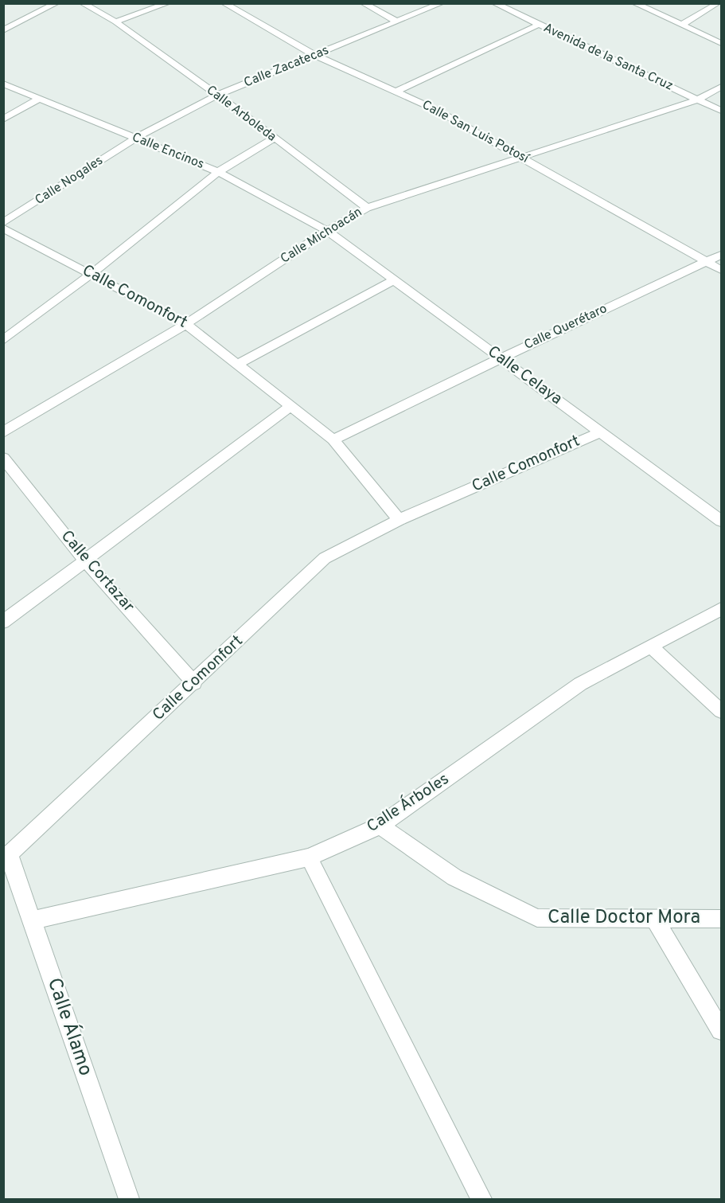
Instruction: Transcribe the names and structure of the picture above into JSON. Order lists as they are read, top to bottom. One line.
{"streets":{"street":["Avenida de la Santa Cruz","Calle Zacatecas","Calle Arboleda","Calle San Luis Potosí","Calle Encinos","Calle Nogales","Calle Michoacán","Calle Comonfort","Calle Querétaro","Calle Celaya","Calle Cortazar","Calle Árboles","Calle Doctor Mora","Calle Álamo"]},"crossings":[["Avenida de la Santa Cruz","Calle Michoacán"],["Calle Zacatecas","Calle Arboleda"],["Calle Zacatecas","Calle San Luis Potosí"],["Calle Zacatecas","Calle Encinos"],["Calle Zacatecas","Calle Nogales"],["Calle Arboleda","Calle Michoacán"],["Calle San Luis Potosí","Calle Michoacán"],["Calle San Luis Potosí","Calle Querétaro"],["Calle Encinos","Calle Nogales"],["Calle Encinos","Calle Michoacán"],["Calle Encinos","Calle Celaya"],["Calle Michoacán","Calle Comonfort"],["Calle Michoacán","Calle Celaya"],["Calle Comonfort","Calle Querétaro"],["Calle Comonfort","Calle Celaya"],["Calle Comonfort","Calle Cortazar"],["Calle Comonfort","Calle Álamo"],["Calle Querétaro","Calle Celaya"],["Calle Árboles","Calle Doctor Mora"],["Calle Árboles","Calle Álamo"]]}
